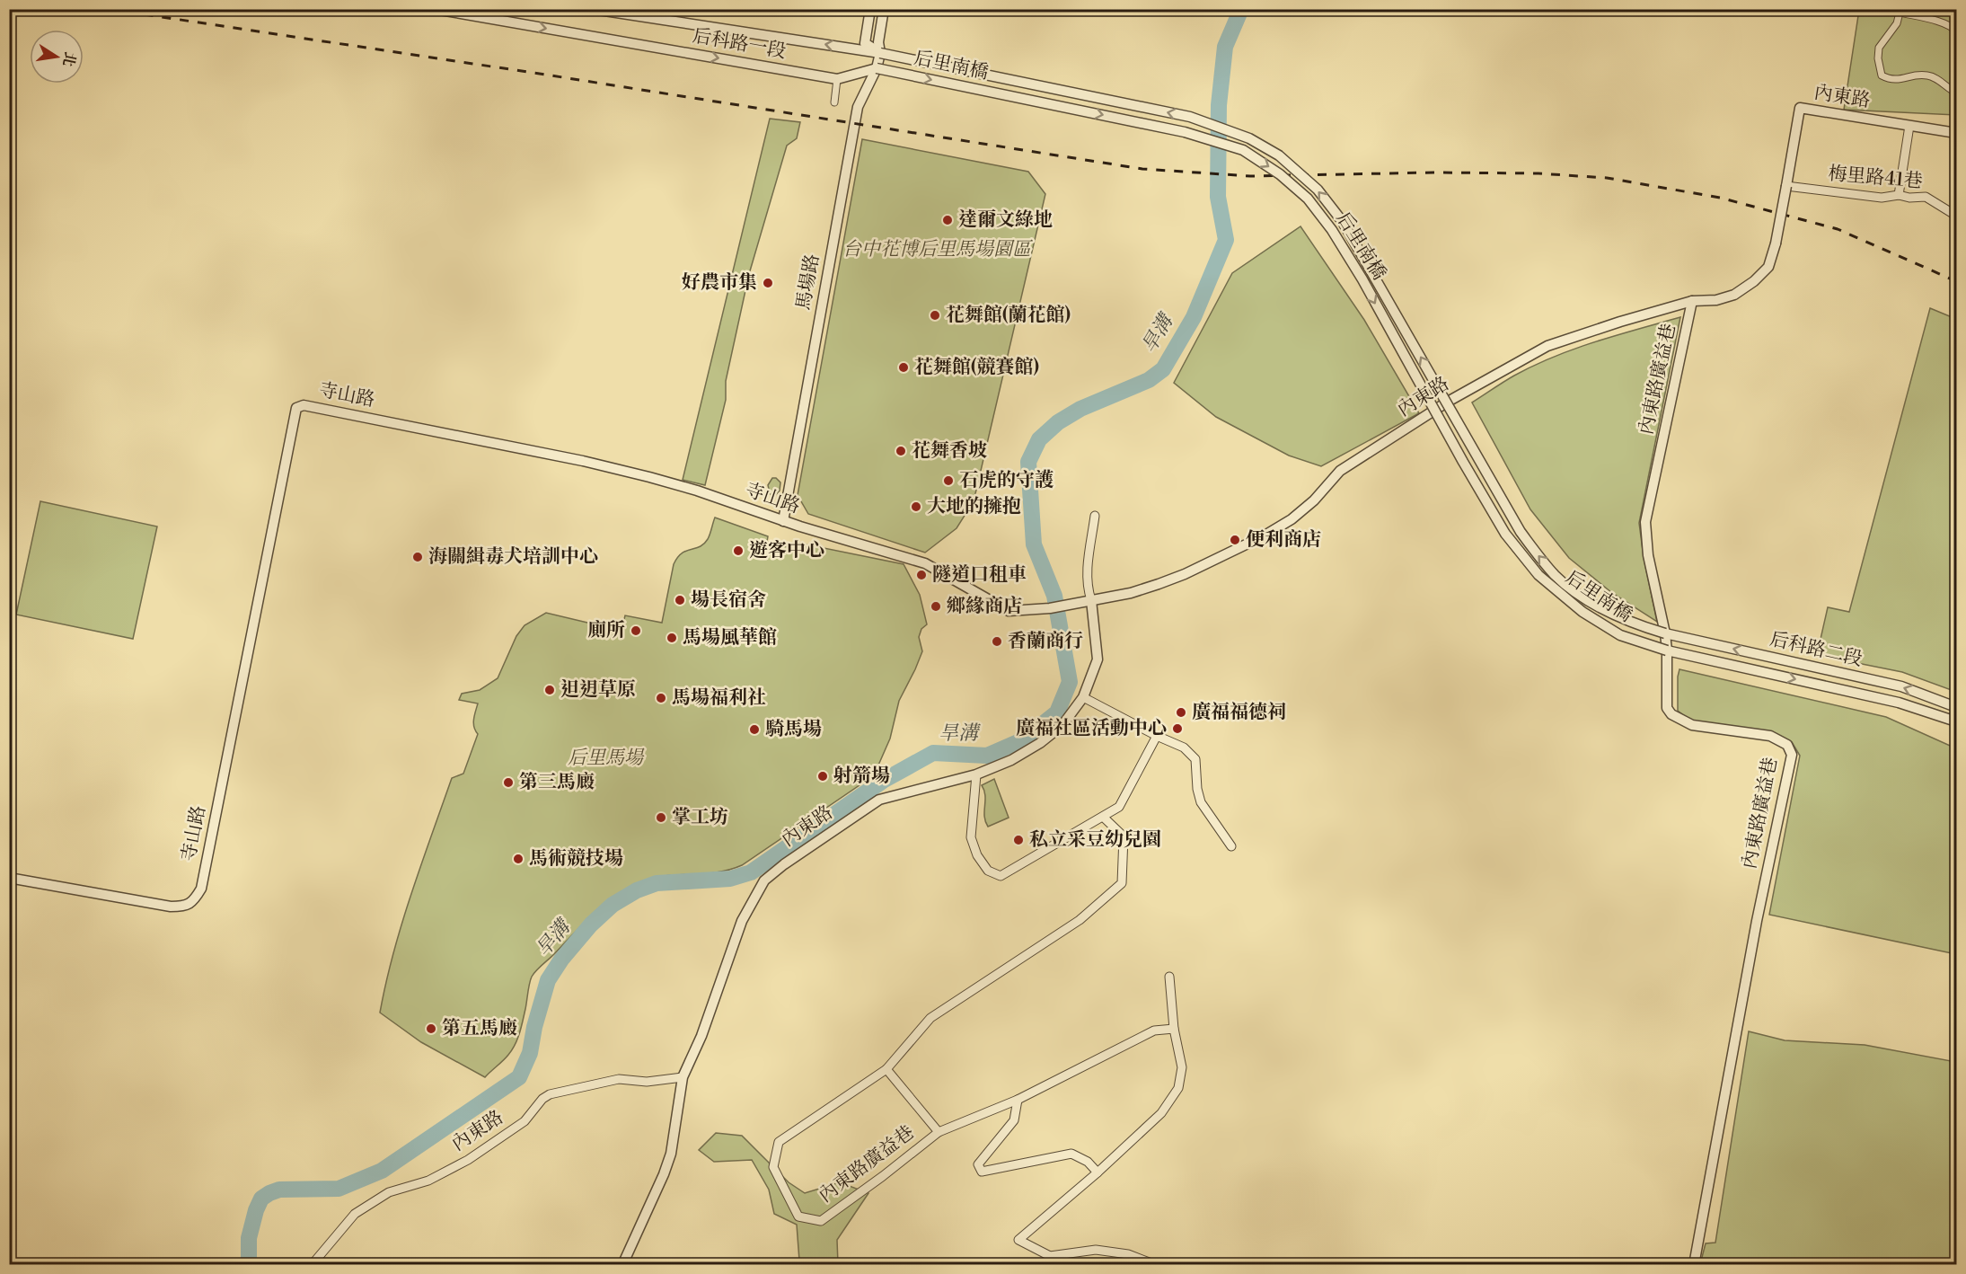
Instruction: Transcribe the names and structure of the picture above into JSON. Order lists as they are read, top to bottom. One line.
{"streets":{"street":["后科路一段","后里南橋","內東路","梅里路41巷","馬場路","內東路廣益巷","寺山路","后科路二段"]},"crossings":[["后科路一段","后里南橋"],["后科路一段","馬場路"],["后里南橋","馬場路"],["后里南橋","內東路廣益巷"],["后里南橋","后科路二段"],["內東路","梅里路41巷"],["內東路","內東路廣益巷"],["內東路","寺山路"],["馬場路","寺山路"],["內東路廣益巷","后科路二段"]],"water":["旱溝"],"parks":["台中花博后里馬場園區","后里馬場"],"places":["達爾文綠地","好農市集","花舞館(蘭花館)","花舞館(競賽館)","花舞香坡","石虎的守護","大地的擁抱","便利商店","遊客中心","海關緝毒犬培訓中心","隧道口租車","場長宿舍","鄉緣商店","廁所","馬場風華館","香蘭商行","𨑨迌草原","馬場福利社","廣福福德祠","廣福社區活動中心","騎馬場","射箭場","第三馬廄","掌工坊","私立采豆幼兒園","馬術競技場","第五馬廄"],"north":"right"}
